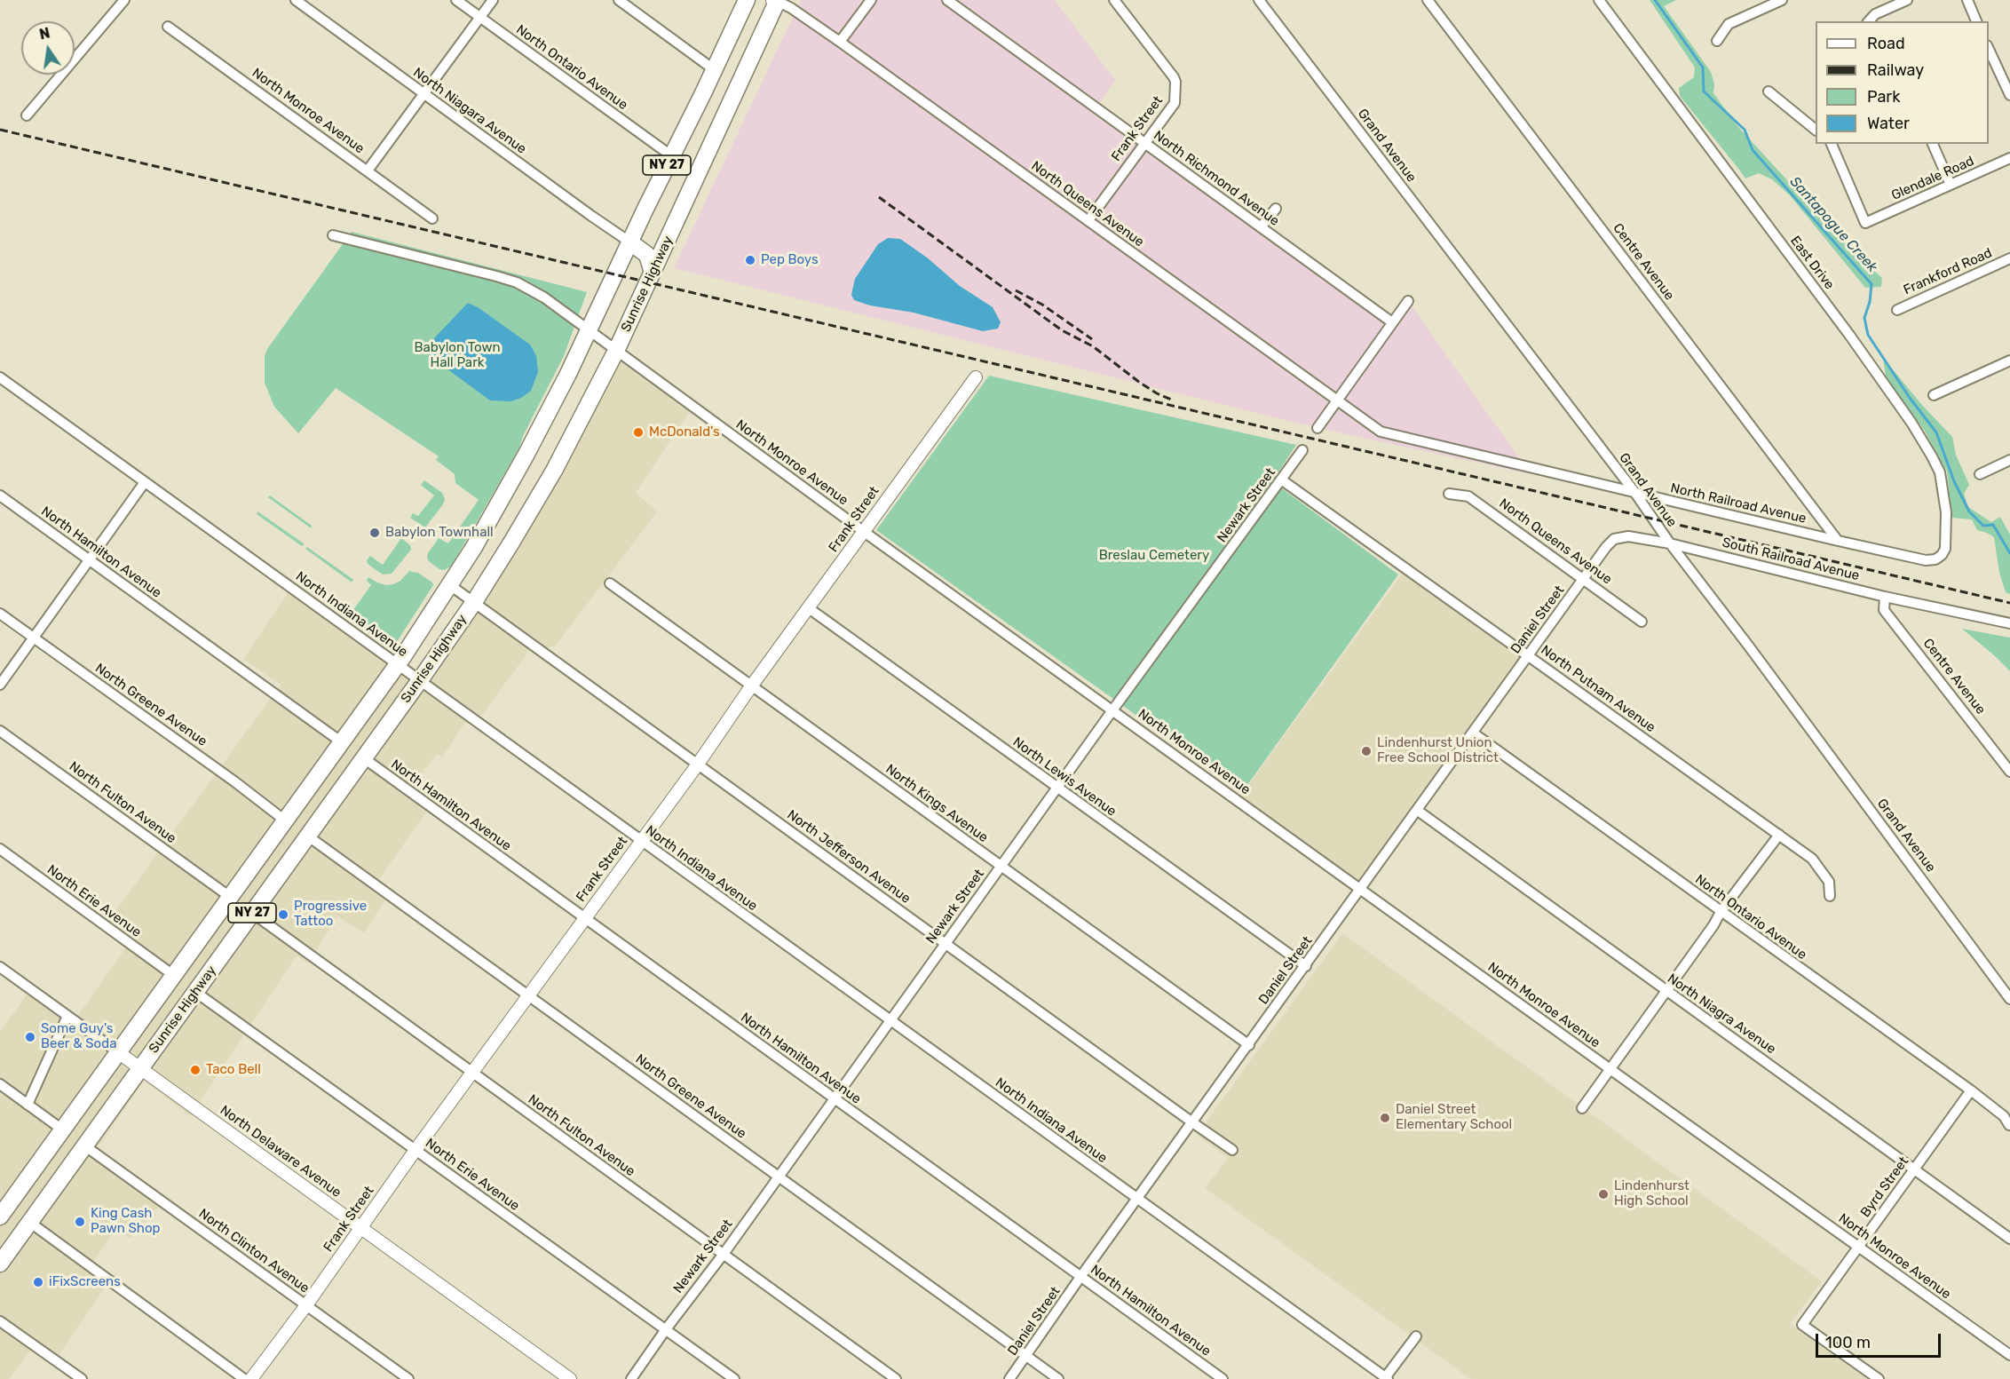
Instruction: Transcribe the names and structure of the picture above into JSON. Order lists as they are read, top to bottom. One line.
{"streets":{"highway":["NY 27","Sunrise Highway"],"street":["North Ontario Avenue","North Monroe Avenue","North Niagara Avenue","Frank Street","Grand Avenue","North Richmond Avenue","Glendale Road","North Queens Avenue","Centre Avenue","East Drive","Frankford Road","North Railroad Avenue","Newark Street","North Hamilton Avenue","South Railroad Avenue","North Indiana Avenue","Daniel Street","North Putnam Avenue","North Greene Avenue","North Lewis Avenue","North Fulton Avenue","North Kings Avenue","North Jefferson Avenue","North Erie Avenue","North Niagra Avenue","North Delaware Avenue","Byrd Street","North Clinton Avenue"]},"crossings":[["North Ontario Avenue","Sunrise Highway"],["North Ontario Avenue","Daniel Street"],["North Ontario Avenue","Byrd Street"],["North Monroe Avenue","Frank Street"],["North Monroe Avenue","Sunrise Highway"],["North Monroe Avenue","Newark Street"],["North Monroe Avenue","Daniel Street"],["North Monroe Avenue","Byrd Street"],["North Niagara Avenue","Sunrise Highway"],["Frank Street","North Richmond Avenue"],["Frank Street","North Queens Avenue"],["Frank Street","North Hamilton Avenue"],["Frank Street","North Indiana Avenue"],["Frank Street","North Greene Avenue"],["Frank Street","North Lewis Avenue"],["Frank Street","North Fulton Avenue"],["Frank Street","North Kings Avenue"],["Frank Street","North Jefferson Avenue"],["Frank Street","North Erie Avenue"],["Frank Street","North Delaware Avenue"],["Frank Street","North Clinton Avenue"],["Grand Avenue","North Railroad Avenue"],["Grand Avenue","South Railroad Avenue"],["North Queens Avenue","Sunrise Highway"],["North Queens Avenue","North Railroad Avenue"],["North Queens Avenue","South Railroad Avenue"],["North Queens Avenue","Daniel Street"],["Centre Avenue","North Railroad Avenue"],["Centre Avenue","South Railroad Avenue"],["East Drive","North Railroad Avenue"],["Sunrise Highway","North Hamilton Avenue"],["Sunrise Highway","North Indiana Avenue"],["Sunrise Highway","North Greene Avenue"],["Sunrise Highway","North Fulton Avenue"],["Sunrise Highway","North Jefferson Avenue"],["Sunrise Highway","North Erie Avenue"],["Sunrise Highway","North Delaware Avenue"],["Sunrise Highway","North Clinton Avenue"],["Newark Street","North Hamilton Avenue"],["Newark Street","North Indiana Avenue"],["Newark Street","North Putnam Avenue"],["Newark Street","North Greene Avenue"],["Newark Street","North Lewis Avenue"],["Newark Street","North Fulton Avenue"],["Newark Street","North Kings Avenue"],["Newark Street","North Jefferson Avenue"],["Newark Street","North Erie Avenue"],["North Hamilton Avenue","Daniel Street"],["South Railroad Avenue","Daniel Street"],["North Indiana Avenue","Daniel Street"],["Daniel Street","North Putnam Avenue"],["Daniel Street","North Greene Avenue"],["Daniel Street","North Lewis Avenue"],["Daniel Street","North Kings Avenue"],["Daniel Street","North Jefferson Avenue"],["Daniel Street","North Niagra Avenue"],["North Niagra Avenue","Byrd Street"]],"water":["Santapogue Creek"],"parks":["Babylon Town Hall Park","Breslau Cemetery"],"places":["Pep Boys","McDonald's","Babylon Townhall","Lindenhurst Union Free School District","Progressive Tattoo","Some Guy's Beer & Soda","Taco Bell","Daniel Street Elementary School","Lindenhurst High School","King Cash Pawn Shop","iFixScreens"],"legend":["Road","Railway","Park","Water"],"scale_bar":"100 m","north":"top"}
